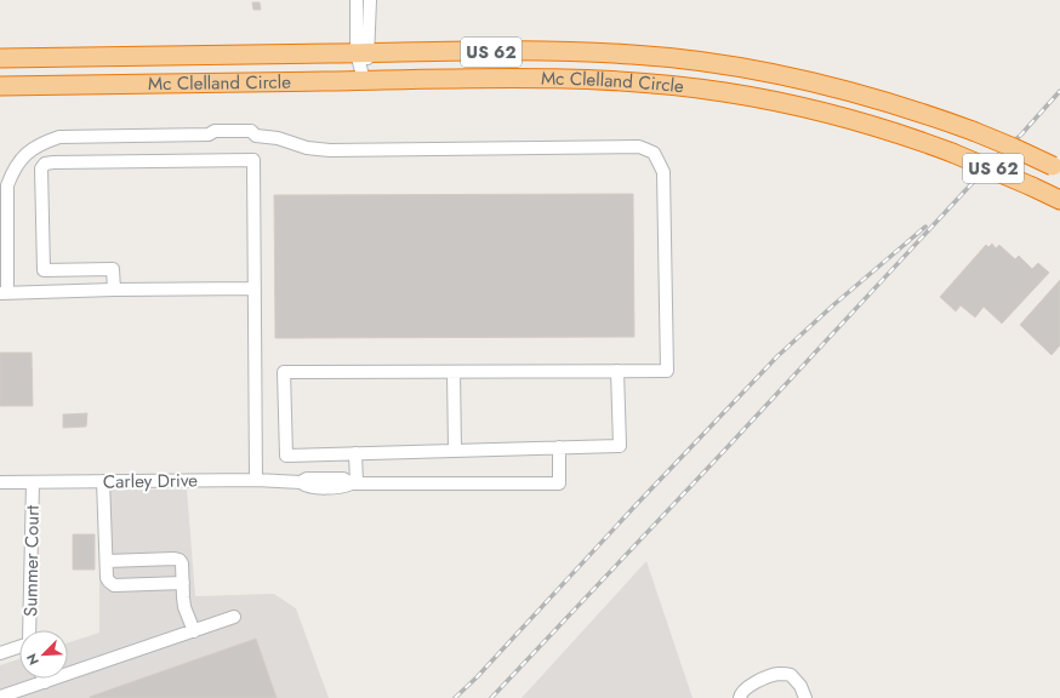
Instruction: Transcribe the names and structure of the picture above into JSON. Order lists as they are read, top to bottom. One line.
{"streets":{"highway":["US 62","Mc Clelland Circle"],"street":["Carley Drive","Summer Court"]},"crossings":[["Carley Drive","Summer Court"]],"north":"bottom left"}
